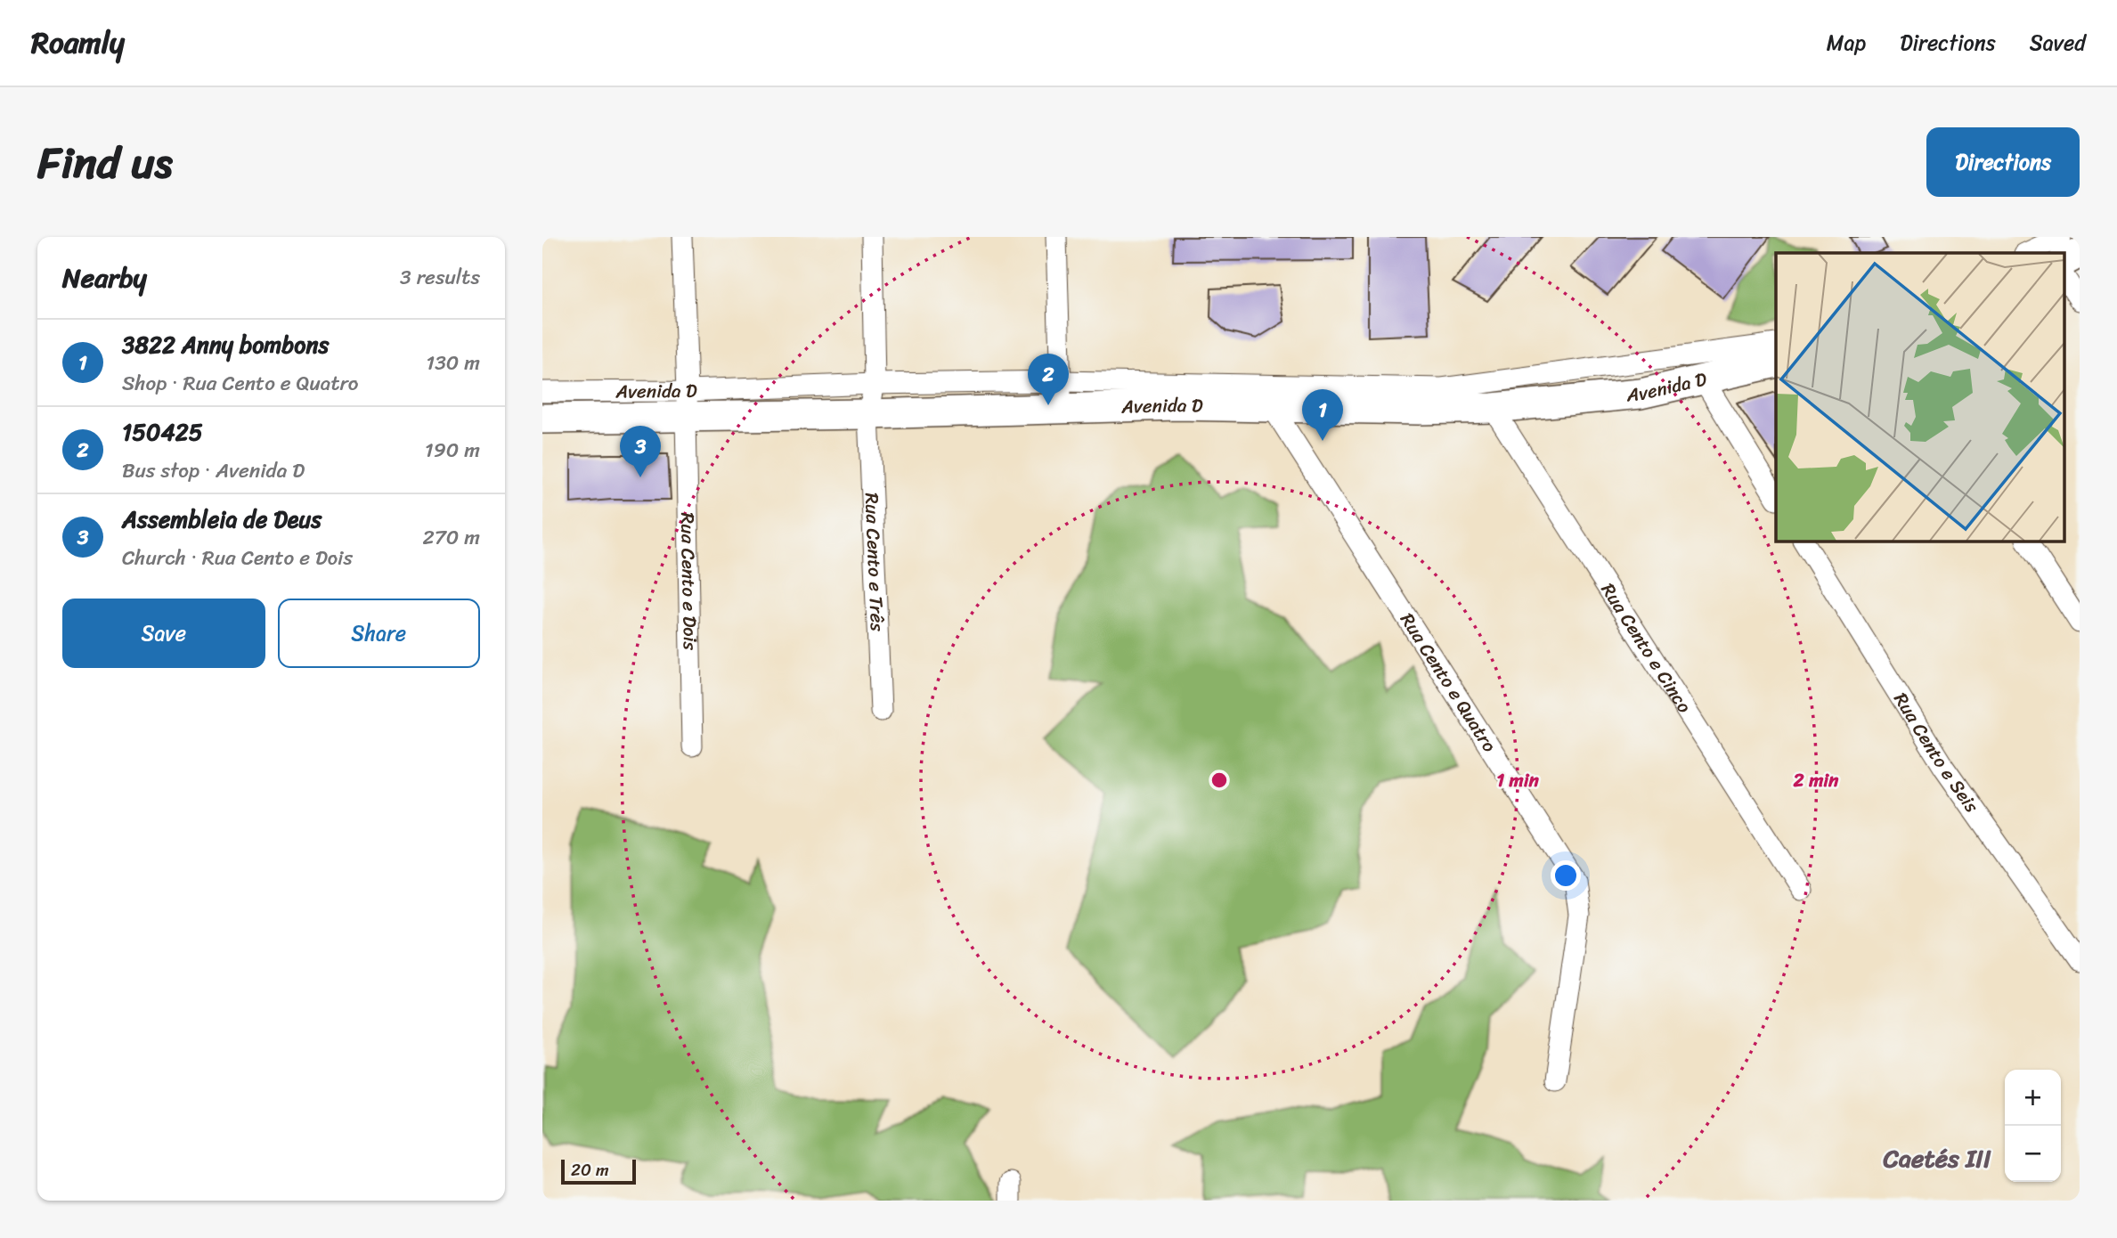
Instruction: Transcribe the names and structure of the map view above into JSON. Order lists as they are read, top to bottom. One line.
{"streets":{"street":["Avenida D","Rua Cento e Três","Rua Cento e Dois","Rua Cento e Cinco","Rua Cento e Quatro","Rua Cento e Seis"]},"crossings":[["Avenida D","Rua Cento e Três"],["Avenida D","Rua Cento e Dois"],["Avenida D","Rua Cento e Cinco"],["Avenida D","Rua Cento e Quatro"]],"districts":["Caetés III"],"scale_bar":"20 m","page":{"header":"Roamly","nav":["Map","Directions","Saved"],"title":"Find us","buttons":["Directions",["Save","Share"]],"heading":["Nearby","3 results"],"list":[{"mark":"1","name":"3822 Anny bombons","note":"Shop · Rua Cento e Quatro","value":"130 m"},{"mark":"2","name":"150425","note":"Bus stop · Avenida D","value":"190 m"},{"mark":"3","name":"Assembleia de Deus","note":"Church · Rua Cento e Dois","value":"270 m"}],"pins":["2","1","3"],"map_buttons":["+","−"],"scale":"20 m"},"rings":["1 min","2 min"]}
